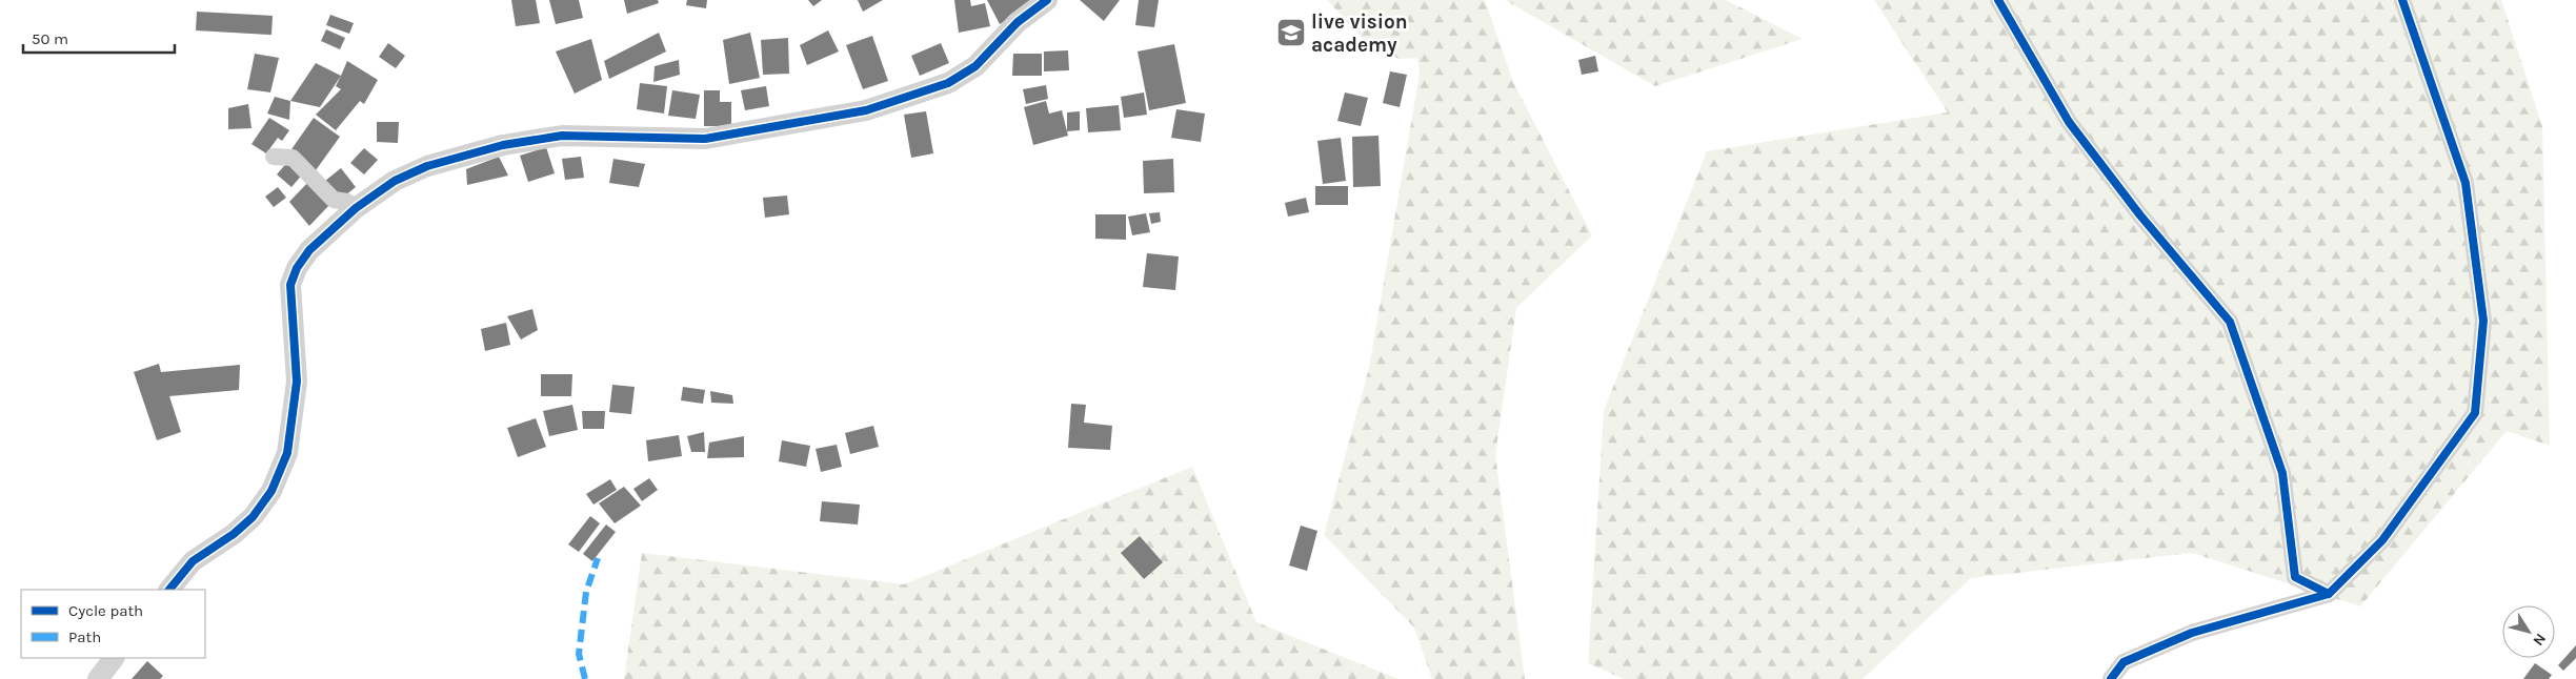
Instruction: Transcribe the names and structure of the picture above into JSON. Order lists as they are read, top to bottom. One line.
{"places":{"school or university":["live vision academy"]},"legend":["Cycle path","Path"],"scale_bar":"50 m","north":"bottom right"}
